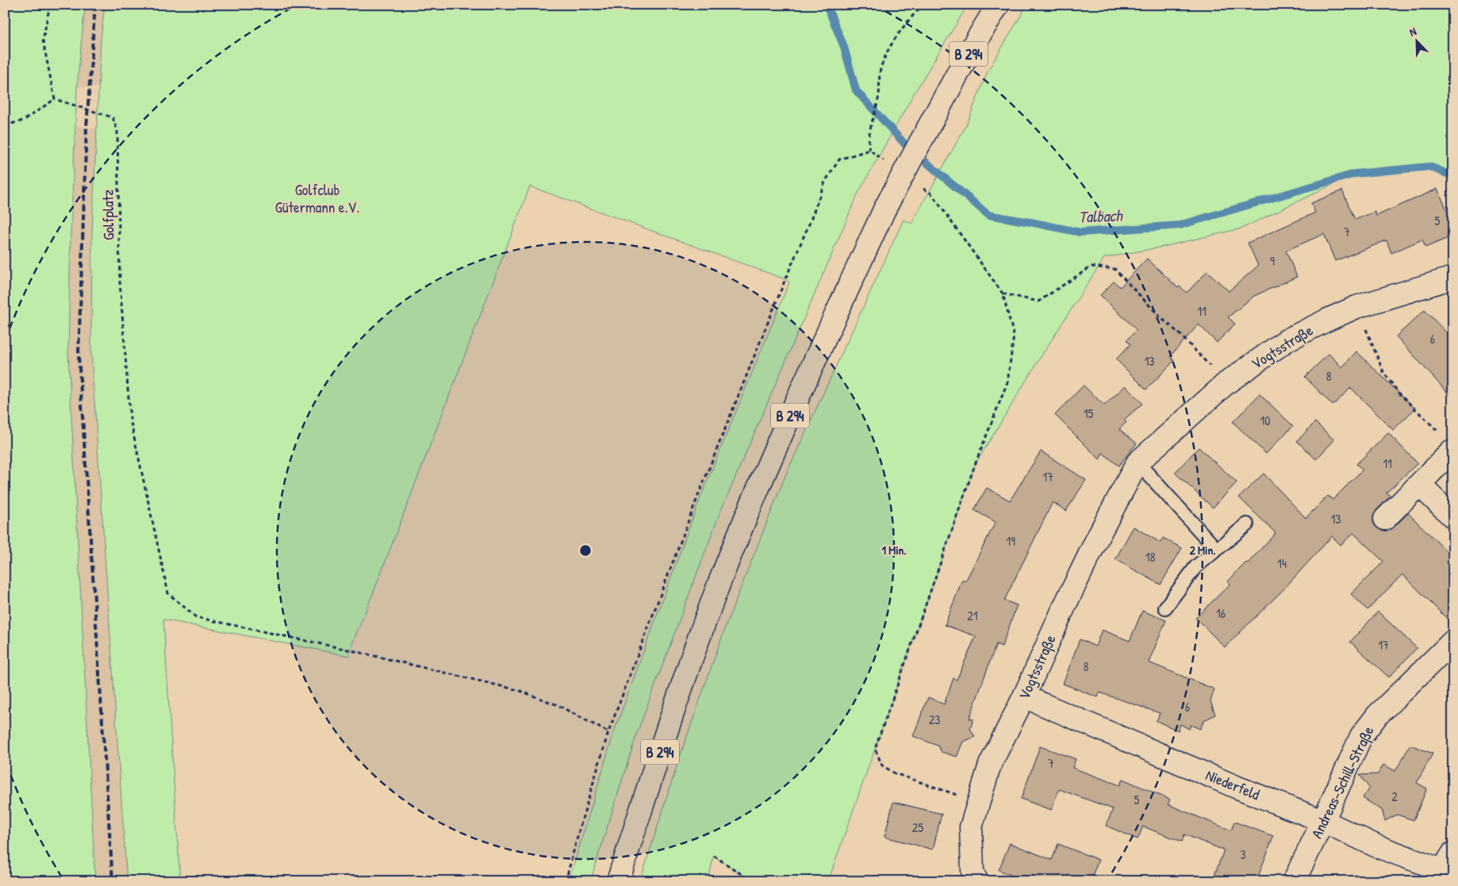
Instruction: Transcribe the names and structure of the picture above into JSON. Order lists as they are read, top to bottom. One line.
{"streets":{"main road":["B 294","Vogtsstraße","Andreas-Schill-Straße","Niederfeld"],"path":["Golfplatz"]},"crossings":[["Vogtsstraße","Niederfeld"],["Andreas-Schill-Straße","Niederfeld"]],"water":["Talbach"],"parks":["Golfclub Gütermann e.V."],"house_numbers":["5","7","9","11","6","13","8","15","10","11","17","13","19","18","14","16","21","17","8","6","23","7","2","5","25","3"],"north":"top left","rings":["1 Min.","2 Min."]}
